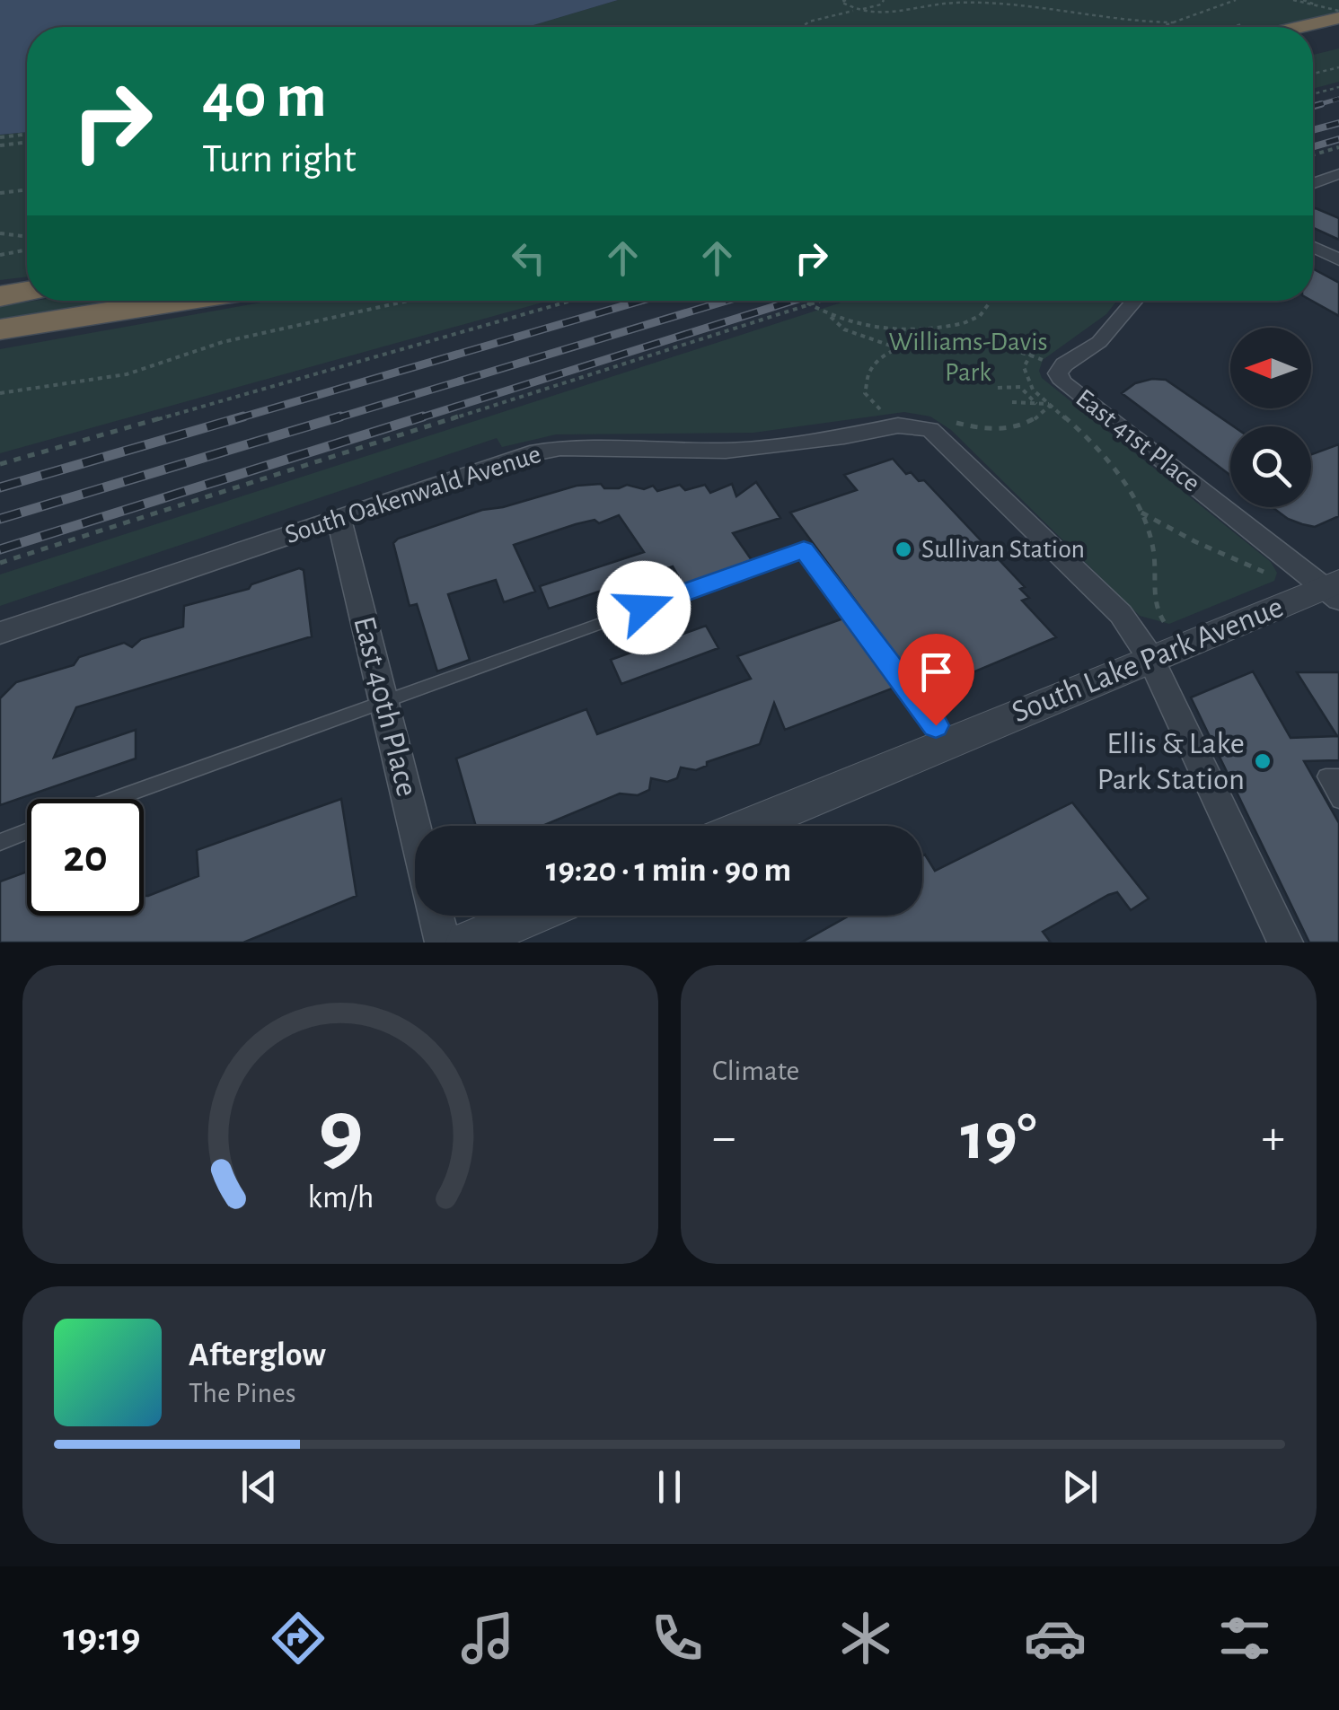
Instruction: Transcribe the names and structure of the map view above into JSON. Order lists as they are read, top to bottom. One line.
{"streets":{"street":["East 41st Place","South Oakenwald Avenue","South Lake Park Avenue","East 40th Place"]},"crossings":[["East 41st Place","South Lake Park Avenue"],["South Oakenwald Avenue","East 40th Place"]],"parks":["Williams-Davis Park"],"places":["Sullivan Station","Ellis & Lake Park Station"],"north":"left","page":{"turn":["40 m","Turn right"],"limit":"20","trip":"19:20 · 1 min · 90 m","tile":"Climate","heat":["−","19°","+"],"song":["Afterglow","The Pines"],"tabs":"19:19","gauge":["9","km/h"]}}
